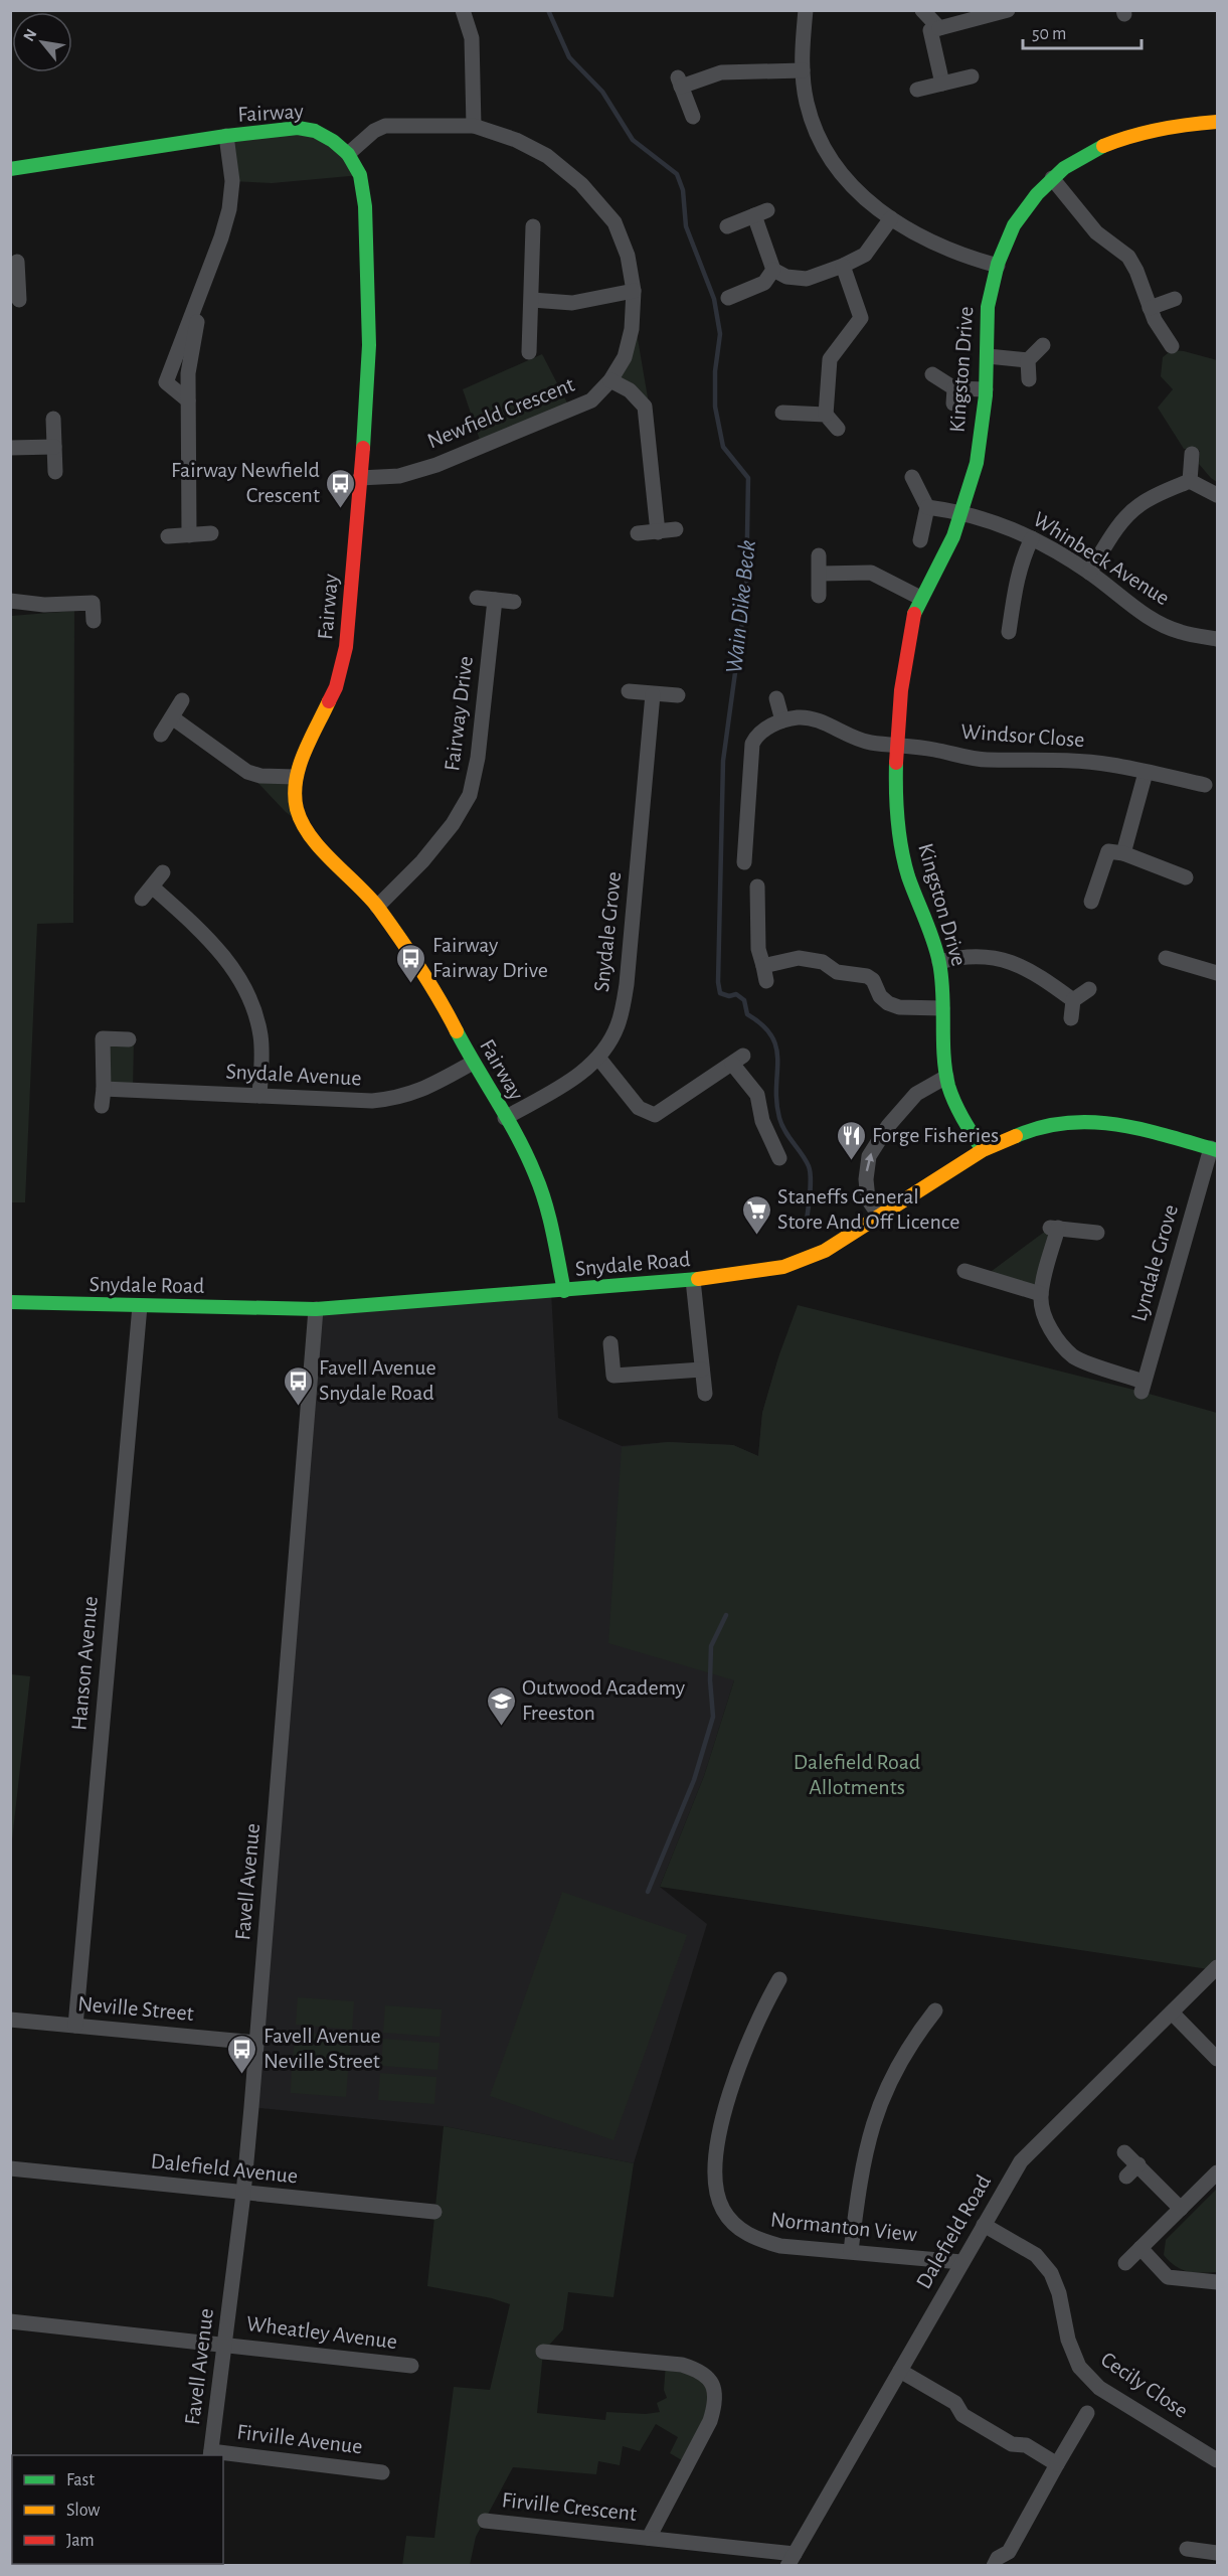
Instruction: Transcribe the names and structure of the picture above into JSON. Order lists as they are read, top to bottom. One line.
{"streets":{"street":["Fairway","Kingston Drive","Newfield Crescent","Whinbeck Avenue","Fairway Drive","Windsor Close","Snydale Grove","Snydale Avenue","Lyndale Grove","Snydale Road","Hanson Avenue","Favell Avenue","Neville Street","Dalefield Avenue","Normanton View","Dalefield Road","Wheatley Avenue","Cecily Close","Firville Avenue","Firville Crescent"]},"crossings":[["Fairway","Newfield Crescent"],["Fairway","Fairway Drive"],["Fairway","Snydale Grove"],["Fairway","Snydale Avenue"],["Fairway","Snydale Road"],["Kingston Drive","Whinbeck Avenue"],["Kingston Drive","Windsor Close"],["Kingston Drive","Snydale Road"],["Lyndale Grove","Snydale Road"],["Snydale Road","Hanson Avenue"],["Snydale Road","Favell Avenue"],["Hanson Avenue","Neville Street"],["Favell Avenue","Neville Street"],["Favell Avenue","Dalefield Avenue"],["Favell Avenue","Wheatley Avenue"],["Normanton View","Dalefield Road"],["Dalefield Road","Cecily Close"],["Dalefield Road","Firville Crescent"]],"water":["Wain Dike Beck"],"parks":["Dalefield Road Allotments"],"places":{"bus stop":["Fairway Newfield Crescent","Fairway Fairway Drive","Favell Avenue Snydale Road","Favell Avenue Neville Street"],"restaurant":["Forge Fisheries"],"supermarket":["Staneffs General Store And Off Licence"],"school or university":["Outwood Academy Freeston"]},"legend":["Fast","Slow","Jam"],"scale_bar":"50 m","north":"top left"}
